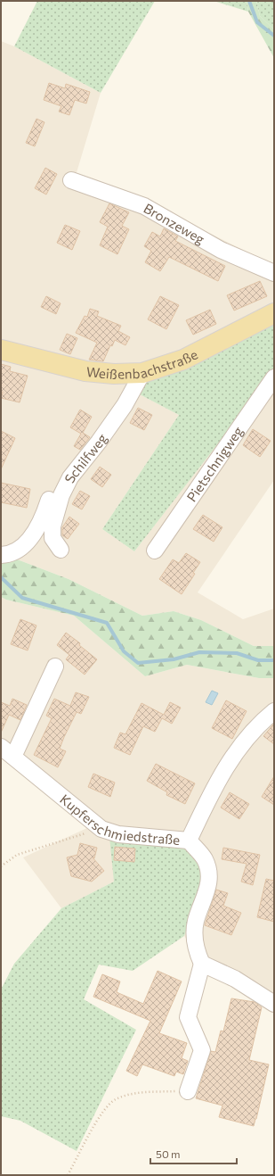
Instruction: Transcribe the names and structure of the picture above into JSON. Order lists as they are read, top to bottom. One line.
{"streets":{"main road":["Weißenbachstraße"],"street":["Bronzeweg","Schilfweg","Pietschnigweg","Kupferschmiedstraße"]},"crossings":[["Weißenbachstraße","Schilfweg"]],"scale_bar":"50 m"}
